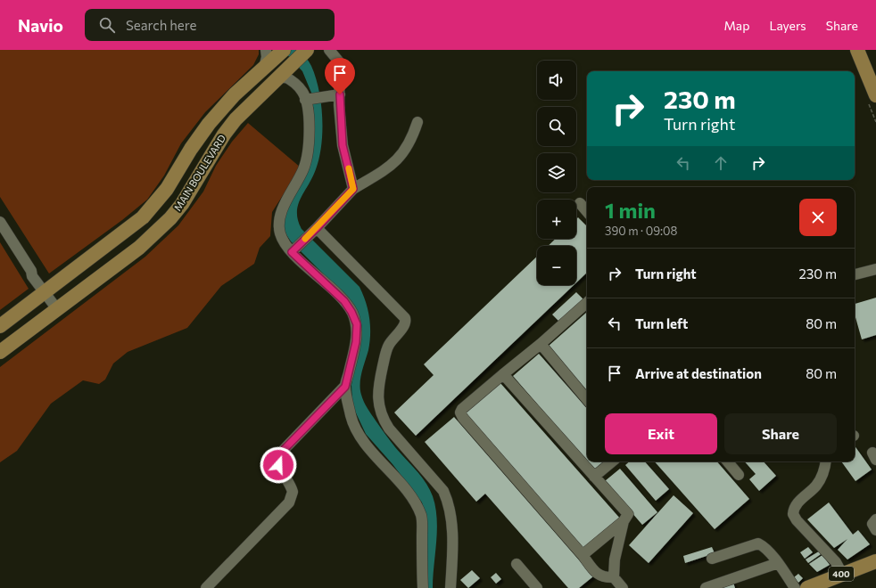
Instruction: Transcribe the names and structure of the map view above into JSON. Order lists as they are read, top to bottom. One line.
{"streets":{"main road":["MAIN BOULEVARD","400"]},"page":{"header":"Navio","search":"Search here","nav":["Map","Layers","Share"],"map_buttons":["+","−"],"turn":["230 m","Turn right"],"heading":["1 min","390 m · 09:08"],"list":[{"name":"Turn right","value":"230 m"},{"name":"Turn left","value":"80 m"},{"name":"Arrive at destination","value":"80 m"}],"buttons":["Exit","Share"]}}
